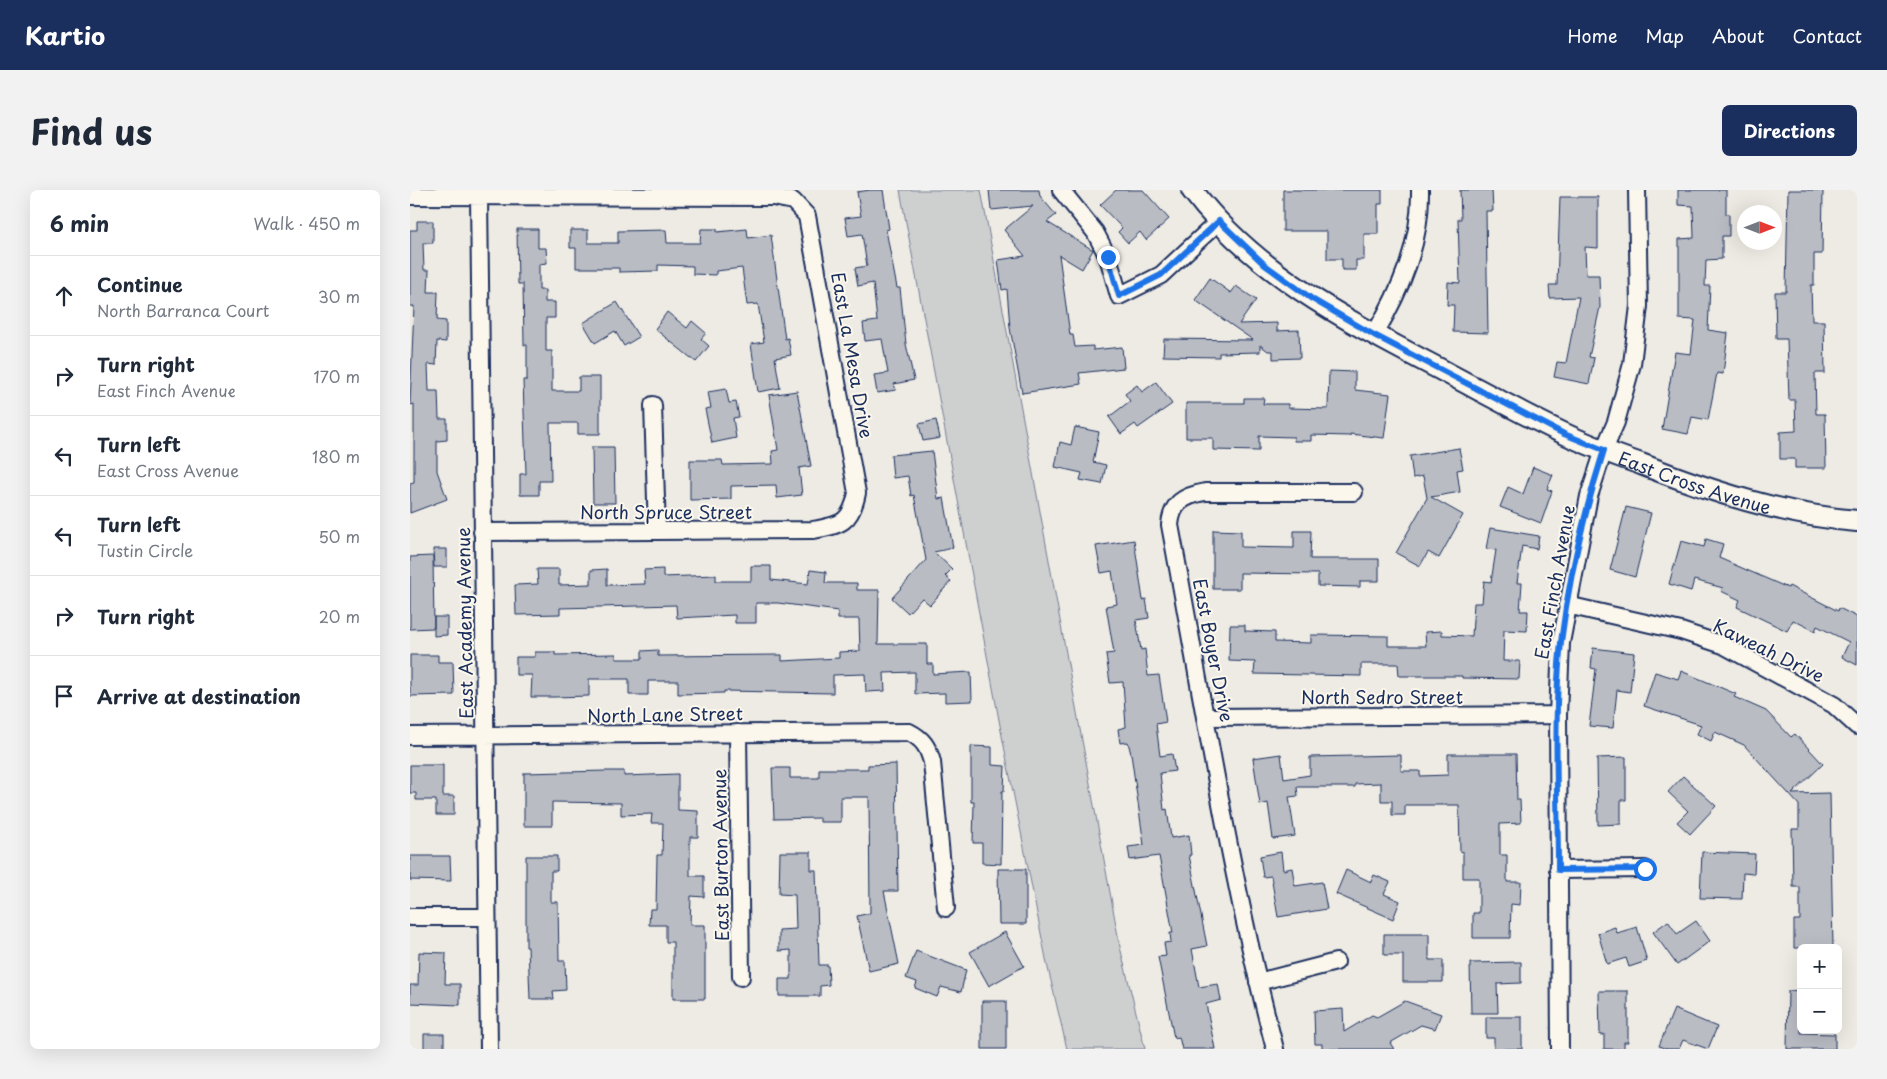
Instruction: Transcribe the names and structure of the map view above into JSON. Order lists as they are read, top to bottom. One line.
{"streets":{"street":["East La Mesa Drive","East Cross Avenue","North Spruce Street","East Finch Avenue","East Academy Avenue","East Boyer Drive","Kaweah Drive","North Sedro Street","North Lane Street","East Burton Avenue"]},"crossings":[["East La Mesa Drive","North Spruce Street"],["East La Mesa Drive","East Academy Avenue"],["East Cross Avenue","East Finch Avenue"],["North Spruce Street","East Academy Avenue"],["East Finch Avenue","Kaweah Drive"],["East Finch Avenue","North Sedro Street"],["East Academy Avenue","North Lane Street"],["East Boyer Drive","North Sedro Street"],["North Lane Street","East Burton Avenue"]],"north":"right","page":{"header":"Kartio","nav":["Home","Map","About","Contact"],"title":"Find us","buttons":"Directions","heading":["6 min","Walk · 450 m"],"list":[["Continue","North Barranca Court","30 m"],["Turn right","East Finch Avenue","170 m"],["Turn left","East Cross Avenue","180 m"],["Turn left","Tustin Circle","50 m"],["Turn right","20 m"],"Arrive at destination"],"map_buttons":["+","−"]}}
